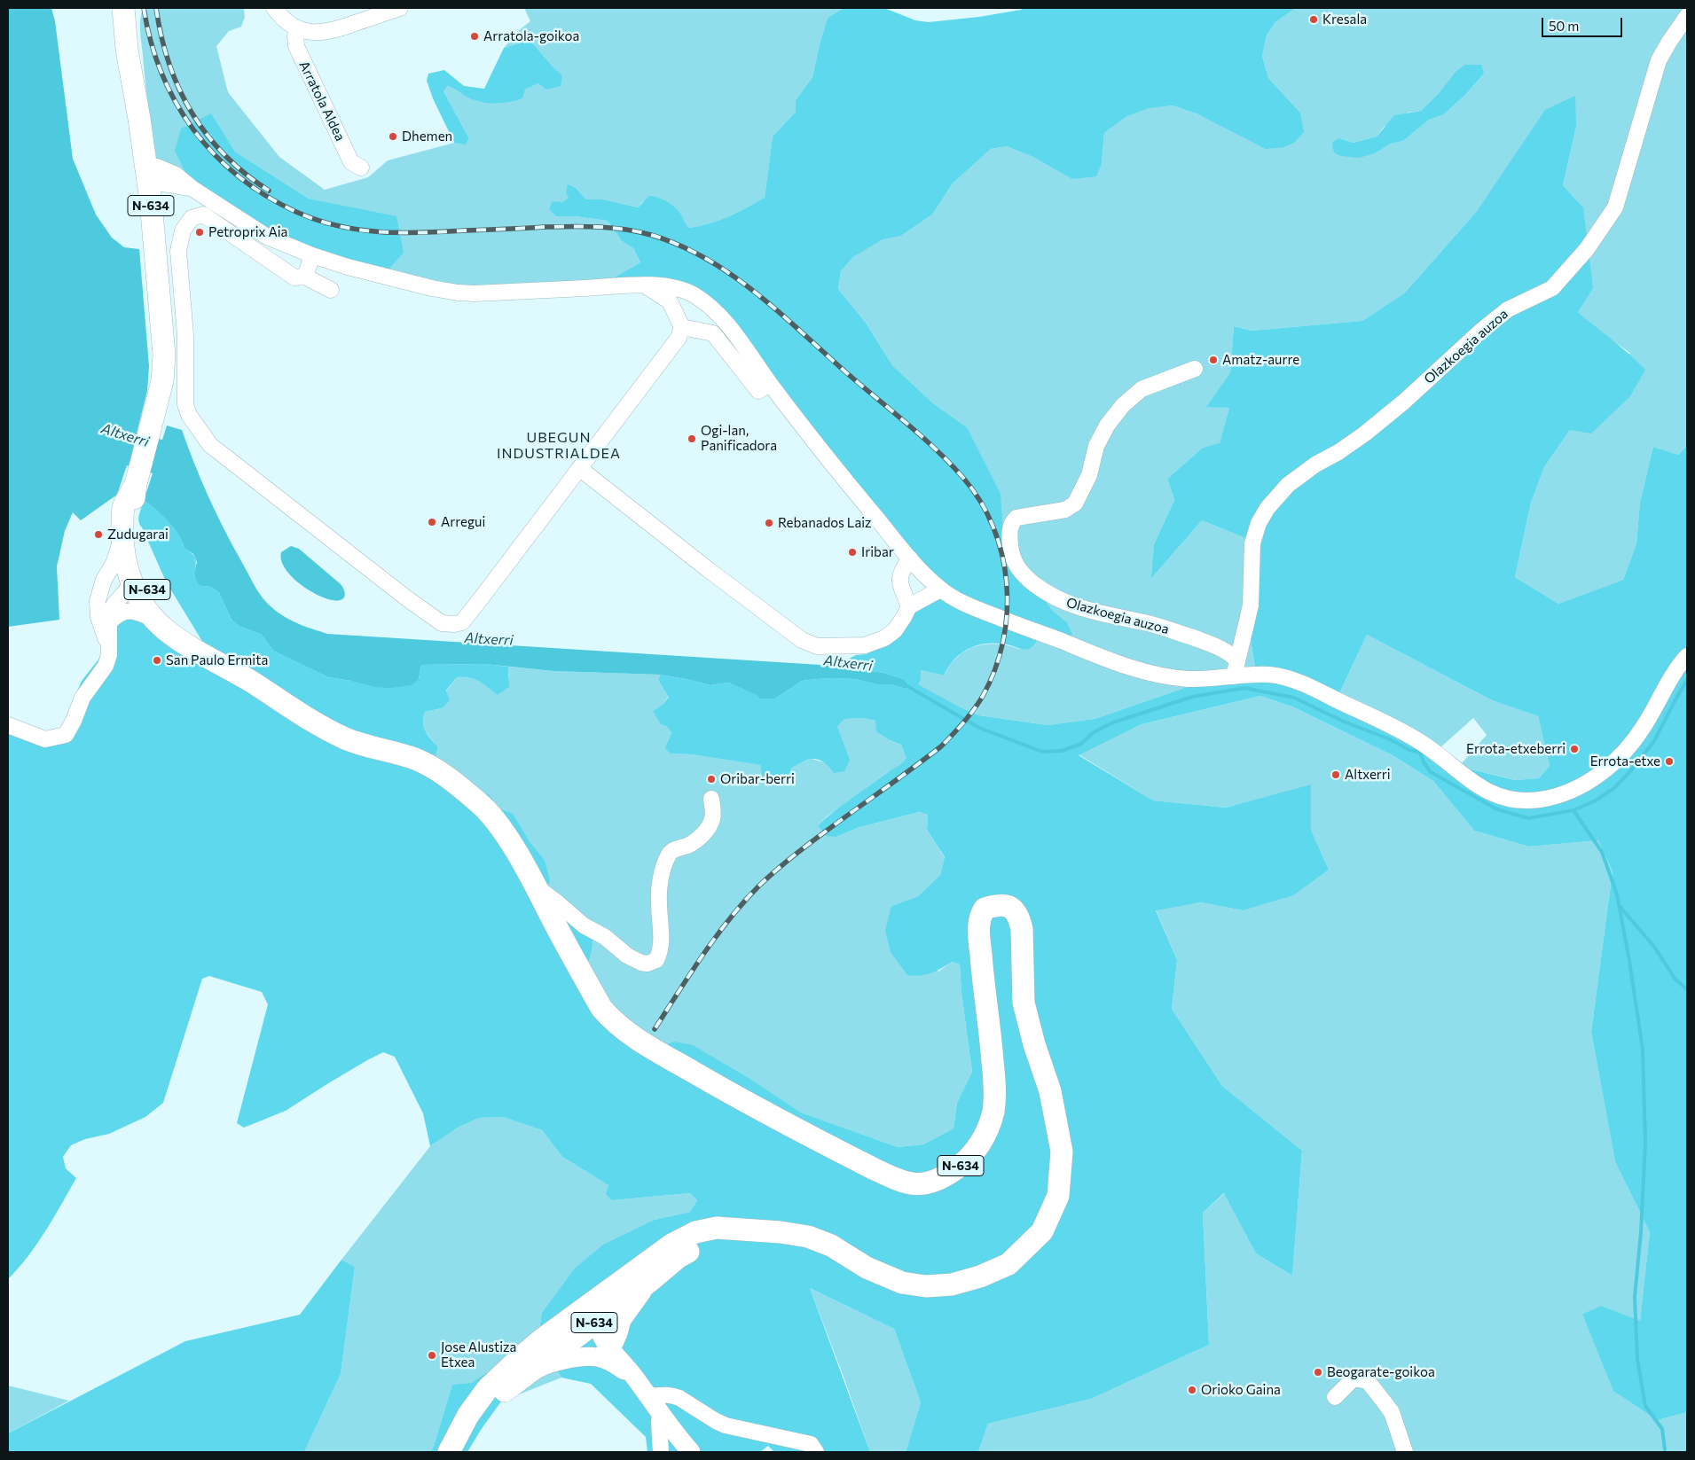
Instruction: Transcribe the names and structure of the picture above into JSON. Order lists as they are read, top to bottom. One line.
{"streets":{"highway":["N-634"],"street":["Arratola Aldea","Olazkoegia auzoa"]},"districts":["UBEGUN INDUSTRIALDEA"],"water":["Altxerri"],"places":["Kresala","Arratola-goikoa","Dhemen","Petroprix Aia","Amatz-aurre","Ogi-lan, Panificadora","Arregui","Rebanados Laiz","Zudugarai","Iribar","San Paulo Ermita","Errota-etxeberri","Errota-etxe","Altxerri","Oribar-berri","Jose Alustiza Etxea","Beogarate-goikoa","Orioko Gaina"],"scale_bar":"50 m"}
